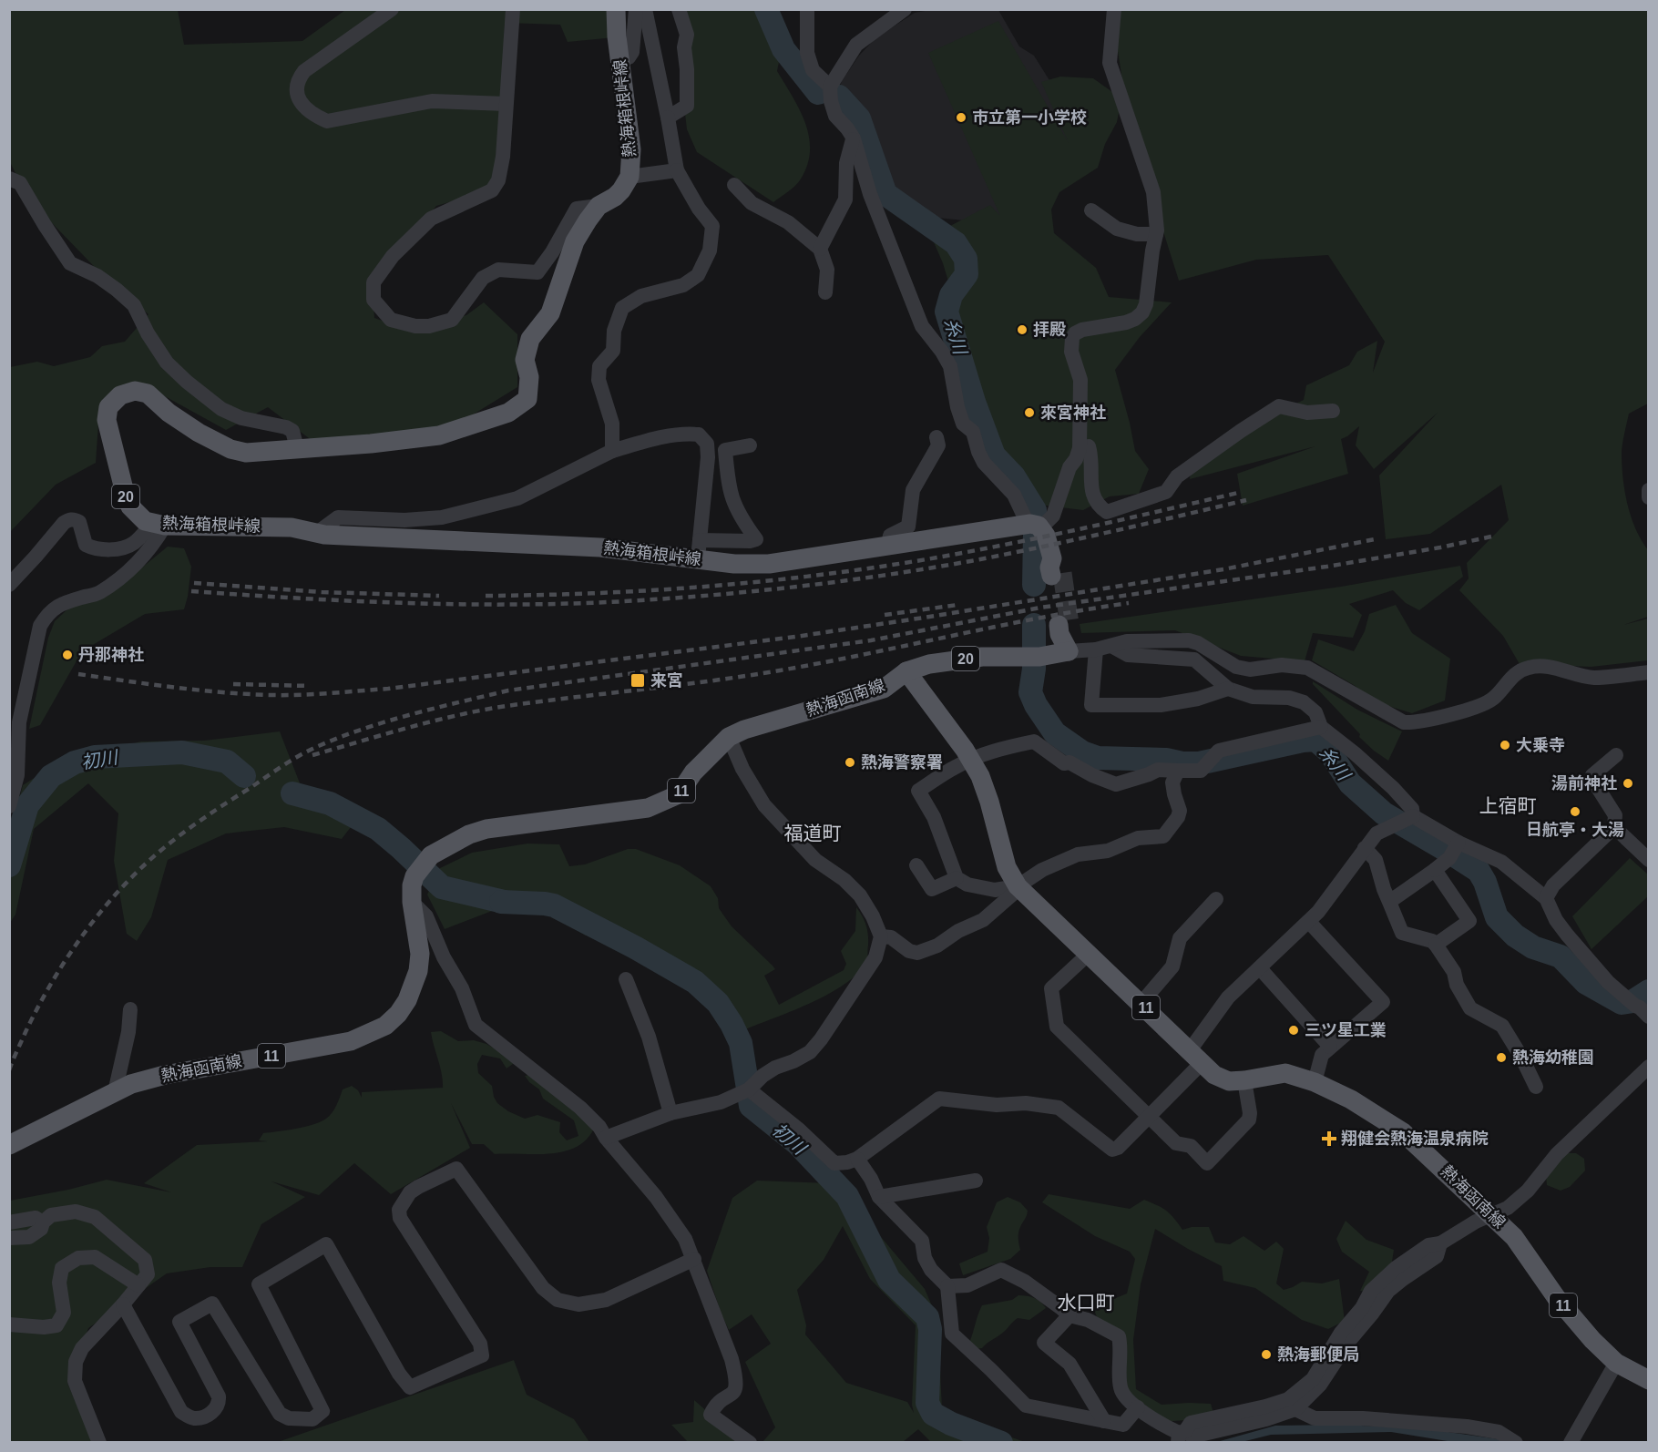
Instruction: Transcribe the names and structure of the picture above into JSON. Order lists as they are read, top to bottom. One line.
{"streets":{"main road":["熱海箱根峠線","20","熱海函南線","11"]},"crossings":[["20","熱海函南線"]],"districts":["上宿町","福道町","水口町"],"water":["糸川","初川"],"places":{"other":["市立第一小学校","拝殿","來宮神社","丹那神社","大乗寺","熱海警察署","湯前神社","日航亭・大湯","三ツ星工業","熱海幼稚園","熱海郵便局"],"transit":["来宮"],"health":["翔健会熱海温泉病院"]}}
